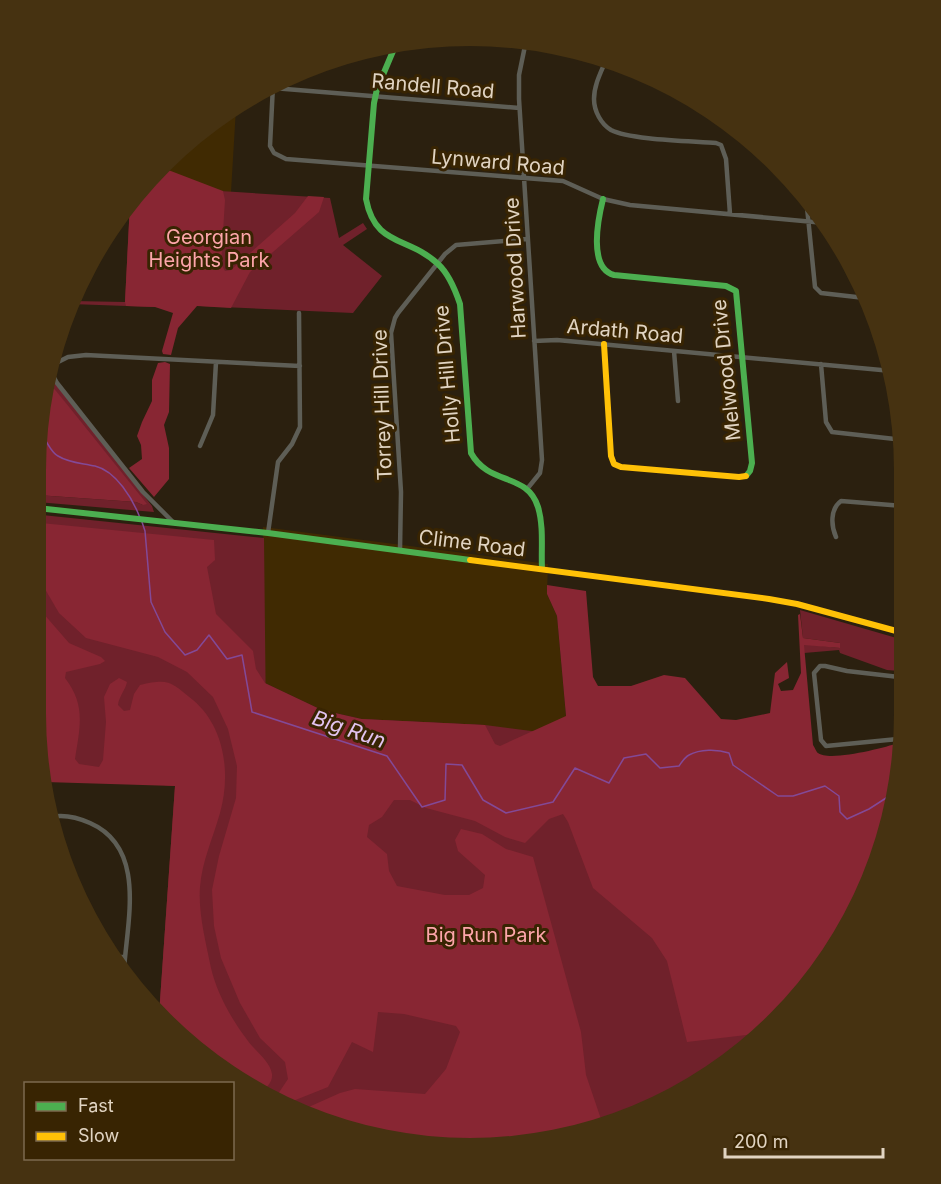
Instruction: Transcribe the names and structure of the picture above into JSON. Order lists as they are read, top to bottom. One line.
{"streets":{"street":["Randell Road","Lynward Road","Harwood Drive","Ardath Road","Melwood Drive","Holly Hill Drive","Torrey Hill Drive","Clime Road"]},"crossings":[["Randell Road","Harwood Drive"],["Randell Road","Holly Hill Drive"],["Lynward Road","Harwood Drive"],["Lynward Road","Melwood Drive"],["Lynward Road","Holly Hill Drive"],["Harwood Drive","Ardath Road"],["Harwood Drive","Holly Hill Drive"],["Harwood Drive","Torrey Hill Drive"],["Ardath Road","Melwood Drive"],["Holly Hill Drive","Torrey Hill Drive"],["Torrey Hill Drive","Clime Road"]],"water":["Big Run"],"parks":["Georgian Heights Park","Big Run Park"],"legend":["Fast","Slow"],"scale_bar":"200 m"}
